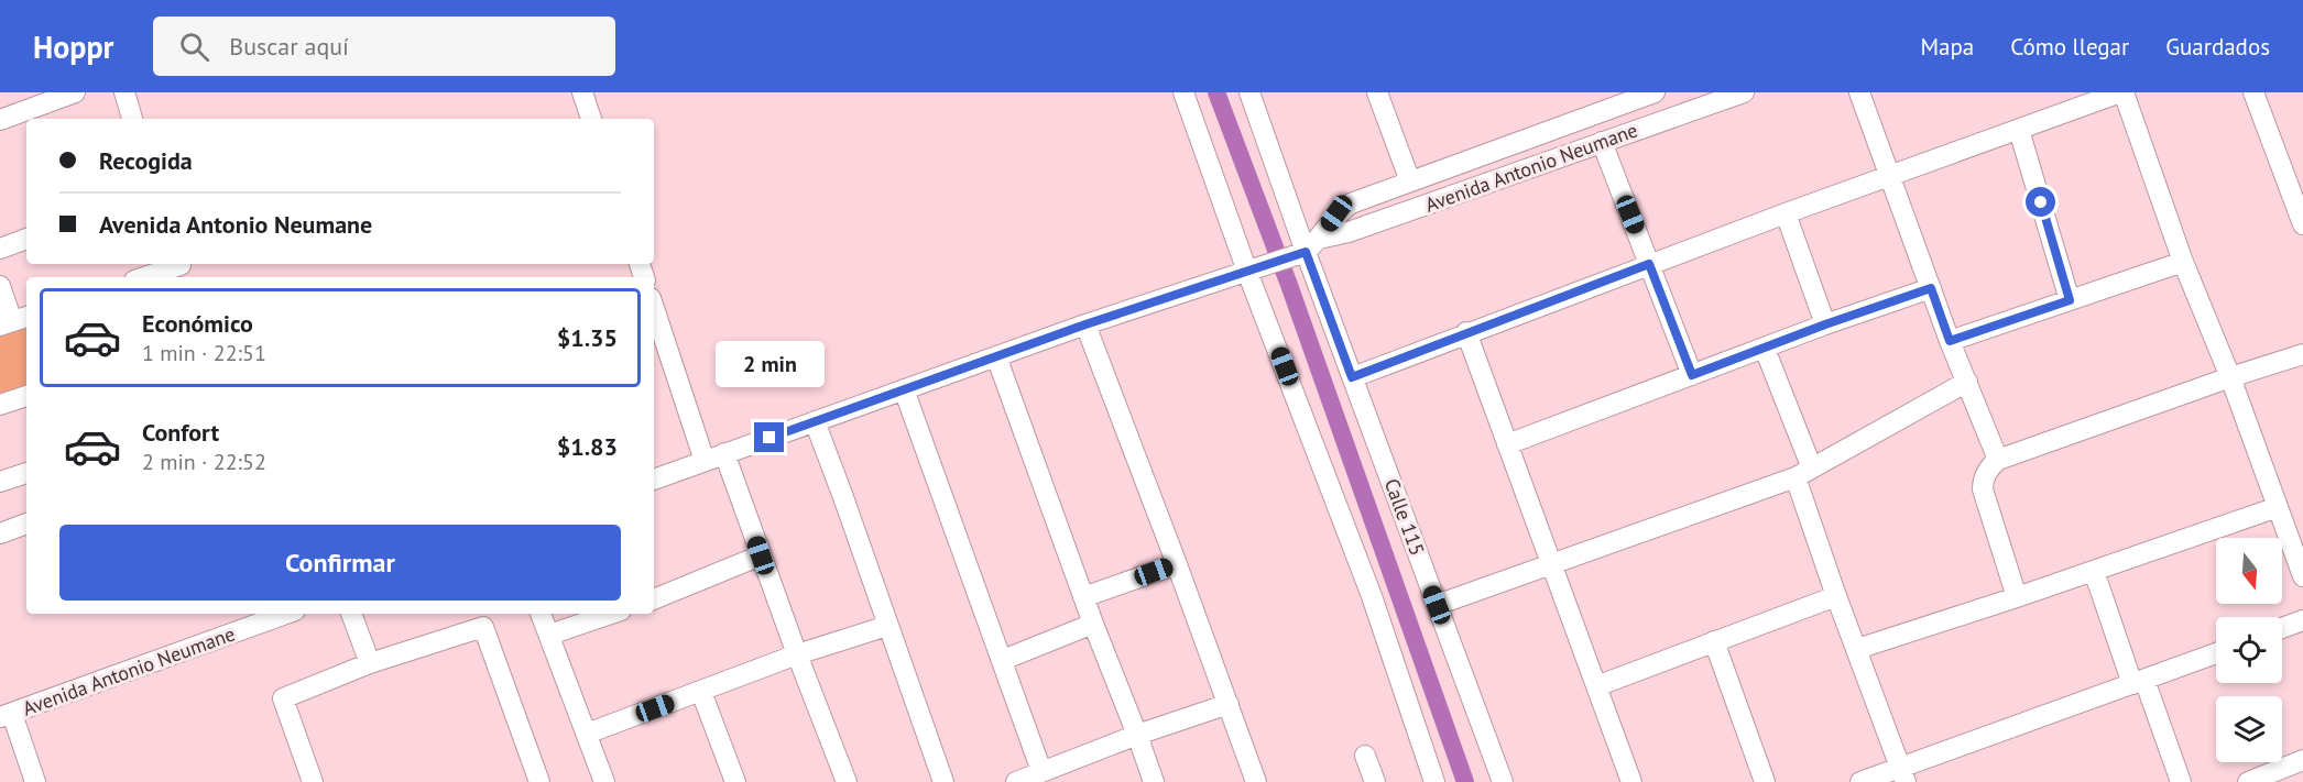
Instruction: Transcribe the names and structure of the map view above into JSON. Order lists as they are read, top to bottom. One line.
{"streets":{"street":["Avenida Antonio Neumane","Calle 115"]},"crossings":[["Avenida Antonio Neumane","Calle 115"]],"north":"bottom","page":{"header":"Hoppr","search":"Buscar aquí","nav":["Mapa","Cómo llegar","Guardados"],"banner":["Recogida","Avenida Antonio Neumane"],"list":[{"name":"Económico","note":"1 min · 22:51","value":"$1.35"},{"name":"Confort","note":"2 min · 22:52","value":"$1.83"}],"bubble":"2 min","buttons":"Confirmar"}}
